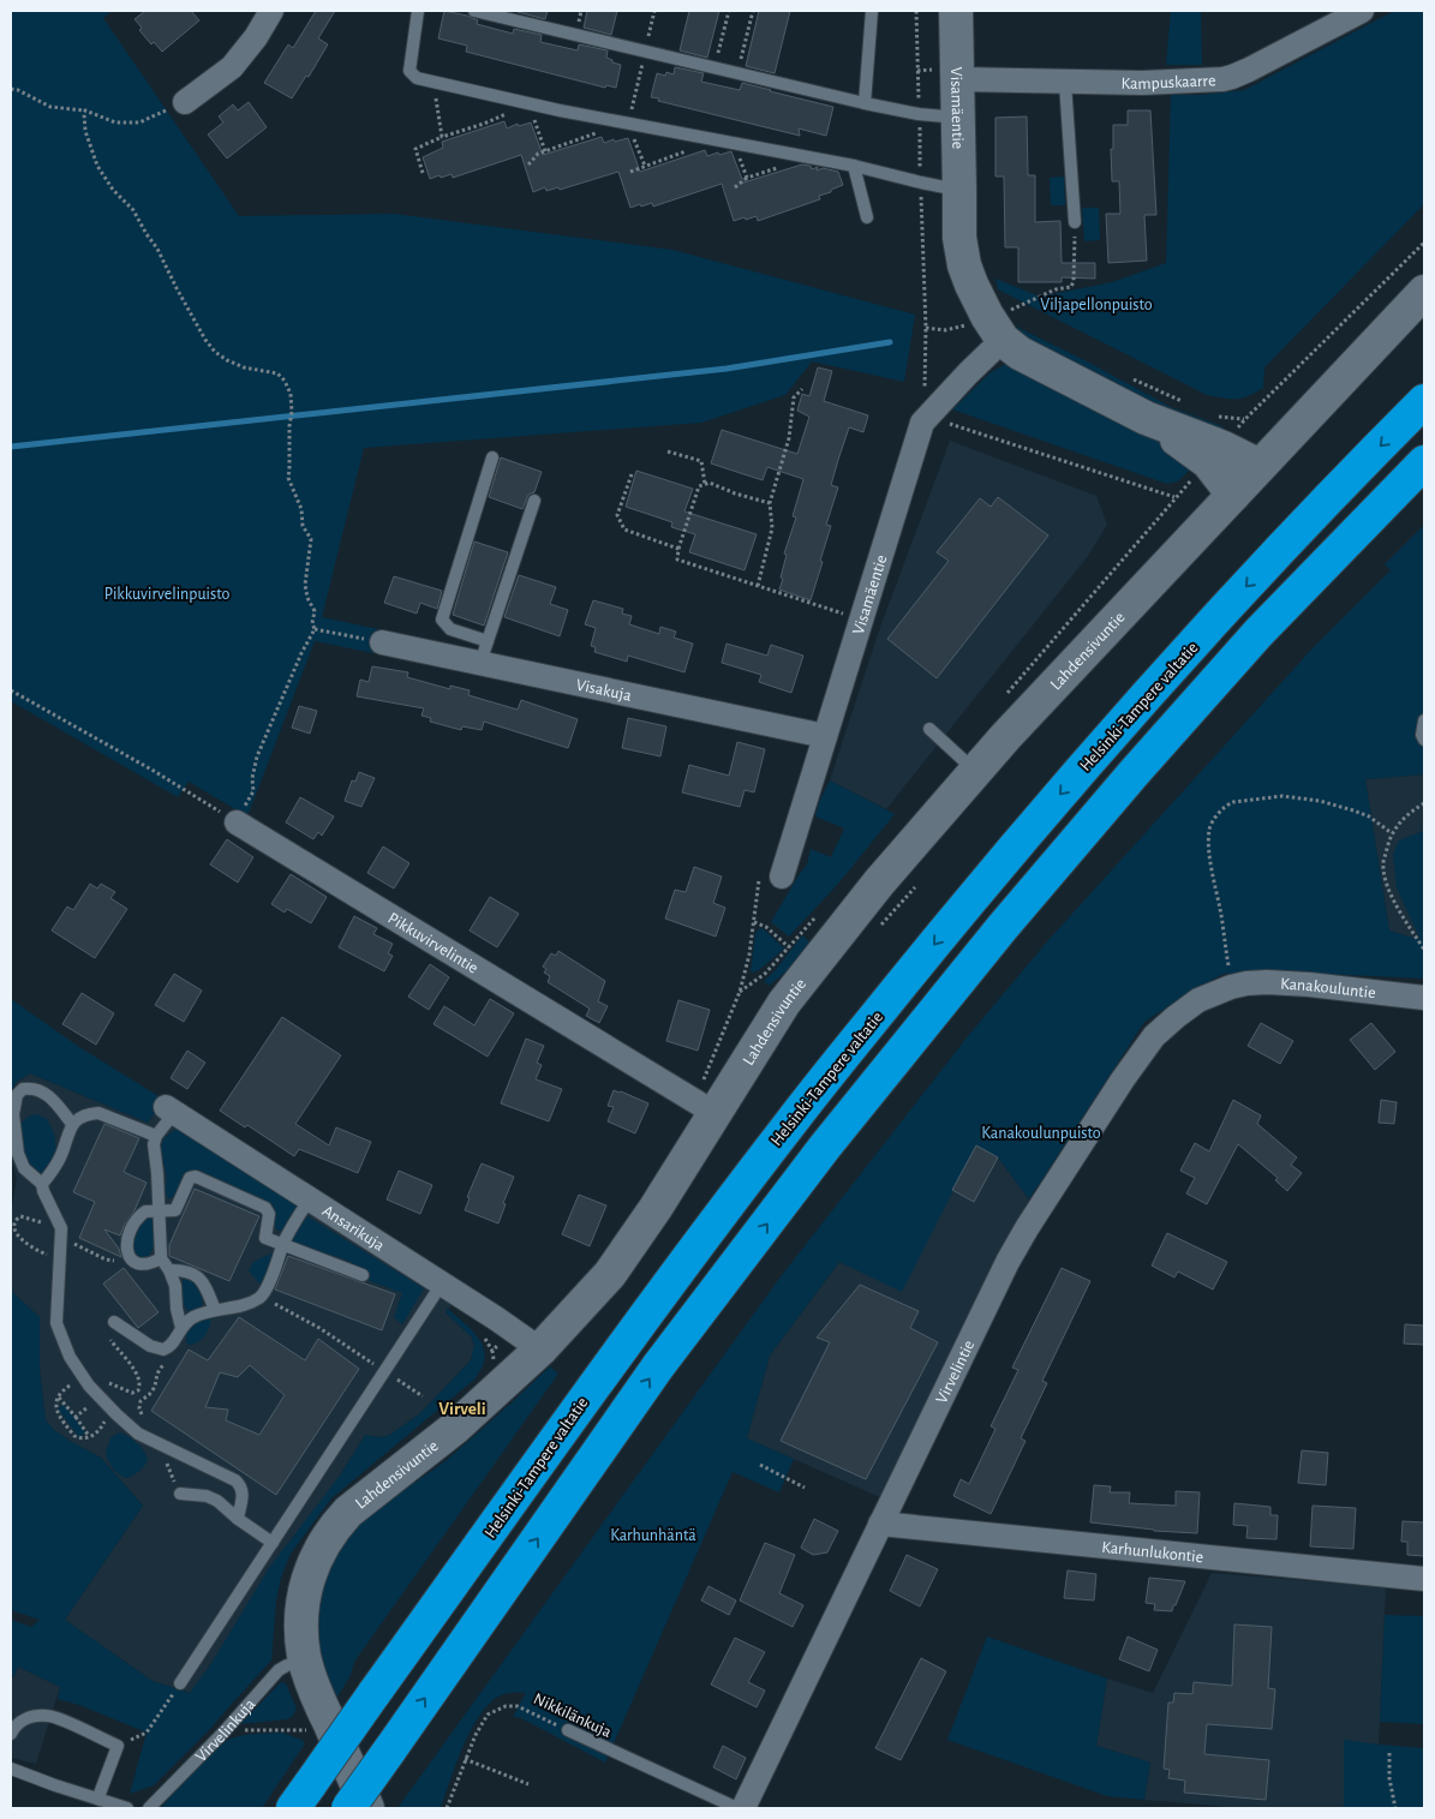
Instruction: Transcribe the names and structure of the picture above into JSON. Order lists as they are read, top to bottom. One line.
{"streets":{"highway":["Helsinki-Tampere valtatie"],"main road":["Visamäentie","Lahdensivuntie"],"street":["Kampuskaarre","Visakuja","Pikkuvirvelintie","Kanakouluntie","Ansarikuja","Virvelintie","Karhunlukontie"],"lane":["Nikkilänkuja","Virvelinkuja"]},"crossings":[["Kampuskaarre","Visamäentie"],["Visamäentie","Lahdensivuntie"],["Visamäentie","Visakuja"],["Lahdensivuntie","Pikkuvirvelintie"],["Lahdensivuntie","Ansarikuja"],["Lahdensivuntie","Virvelinkuja"],["Kanakouluntie","Virvelintie"],["Virvelintie","Karhunlukontie"]],"districts":["Virveli"],"parks":["Viljapellonpuisto","Pikkuvirvelinpuisto","Kanakoulunpuisto","Karhunhäntä"]}
